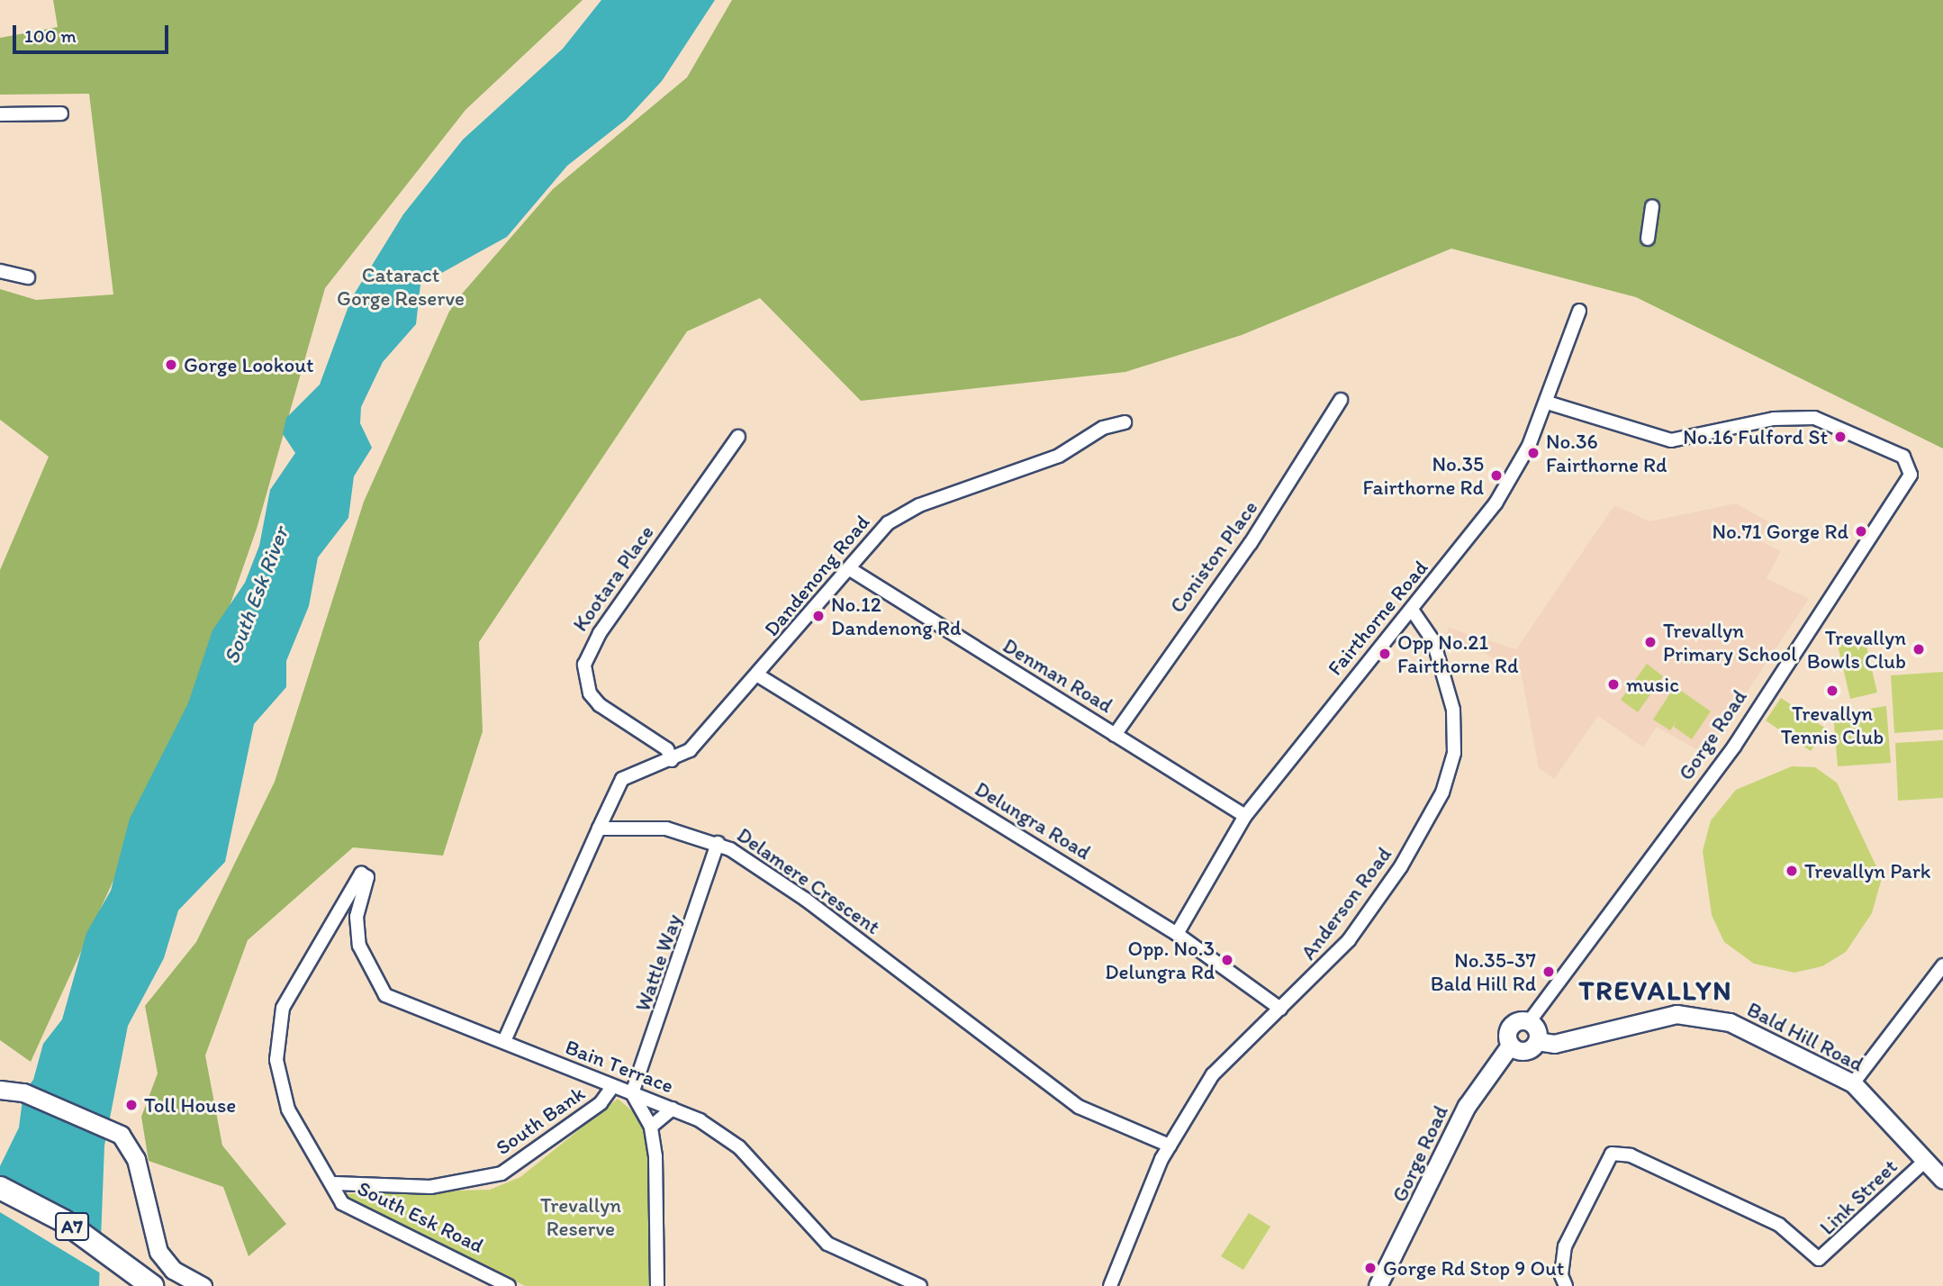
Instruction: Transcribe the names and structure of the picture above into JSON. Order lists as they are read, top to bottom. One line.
{"streets":{"highway":["A7"],"street":["Coniston Place","Dandenong Road","Kootara Place","Fairthorne Road","Denman Road","Gorge Road","Delungra Road","Delamere Crescent","Anderson Road","Wattle Way","Bald Hill Road","Bain Terrace","South Bank","Link Street","South Esk Road"]},"crossings":[["Coniston Place","Denman Road"],["Dandenong Road","Kootara Place"],["Dandenong Road","Denman Road"],["Dandenong Road","Delungra Road"],["Dandenong Road","Delamere Crescent"],["Fairthorne Road","Denman Road"],["Fairthorne Road","Gorge Road"],["Fairthorne Road","Delungra Road"],["Fairthorne Road","Anderson Road"],["Gorge Road","Bald Hill Road"],["Delungra Road","Anderson Road"],["Delamere Crescent","Anderson Road"],["Delamere Crescent","Wattle Way"],["Wattle Way","Bain Terrace"],["Bald Hill Road","Link Street"],["Bain Terrace","South Bank"],["Bain Terrace","South Esk Road"],["South Bank","South Esk Road"]],"districts":["TREVALLYN"],"water":["South Esk River"],"parks":["Cataract Gorge Reserve","Trevallyn Reserve"],"places":["Gorge Lookout","No.16 Fulford St","No.36 Fairthorne Rd","No.35 Fairthorne Rd","No.71 Gorge Rd","No.12 Dandenong Rd","Trevallyn Primary School","Trevallyn Bowls Club","Opp No.21 Fairthorne Rd","music","Trevallyn Tennis Club","Trevallyn Park","Opp. No.3 Delungra Rd","No.35-37 Bald Hill Rd","Toll House","Gorge Rd Stop 9 Out"],"scale_bar":"100 m"}
